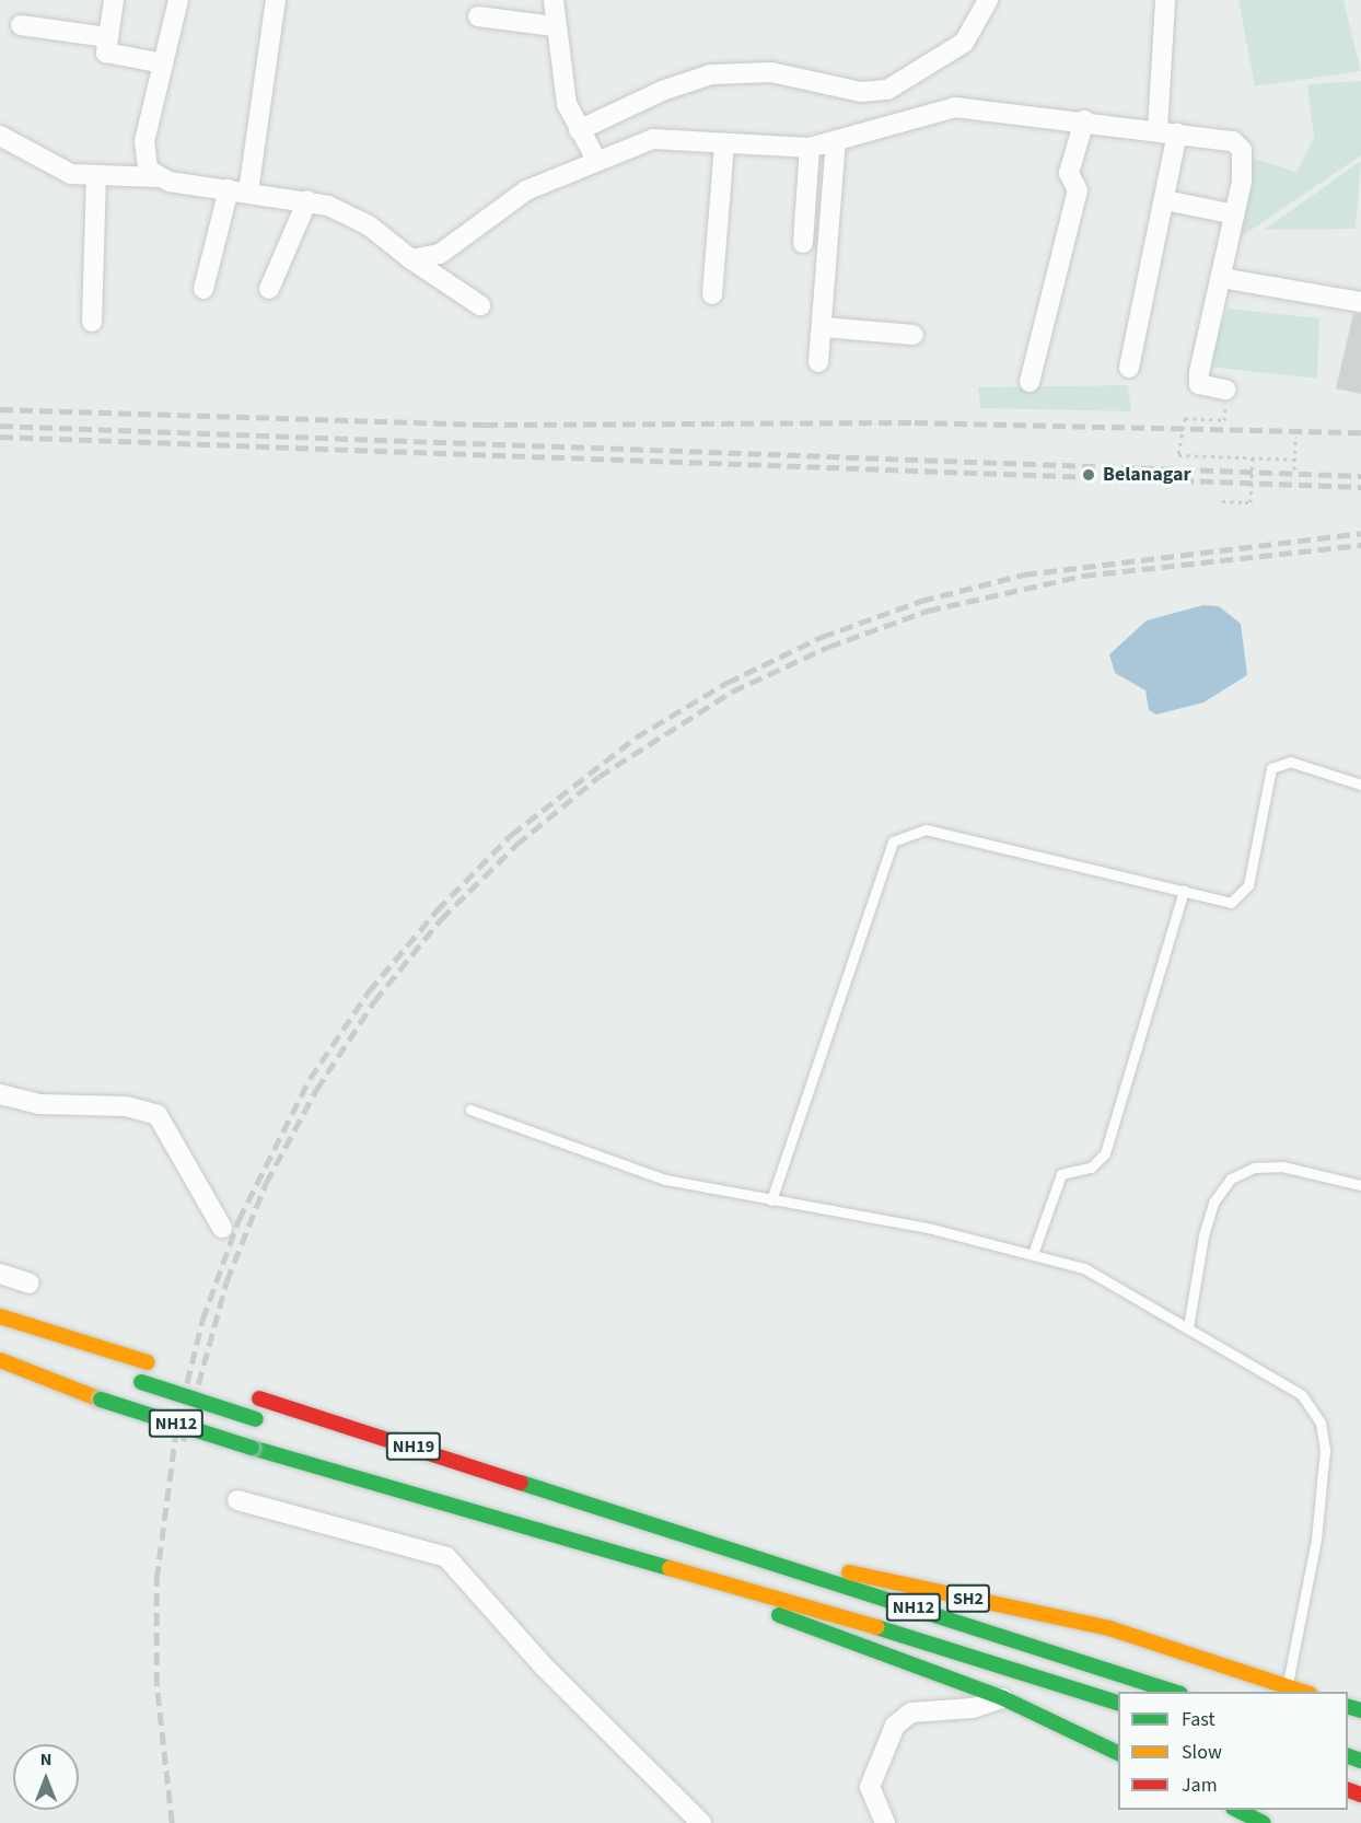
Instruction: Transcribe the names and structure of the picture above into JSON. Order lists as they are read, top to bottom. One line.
{"streets":{"main road":["NH12","NH19","SH2"]},"crossings":[["NH12","NH19"],["NH12","SH2"]],"places":["Belanagar"],"legend":["Fast","Slow","Jam"],"north":"top"}
